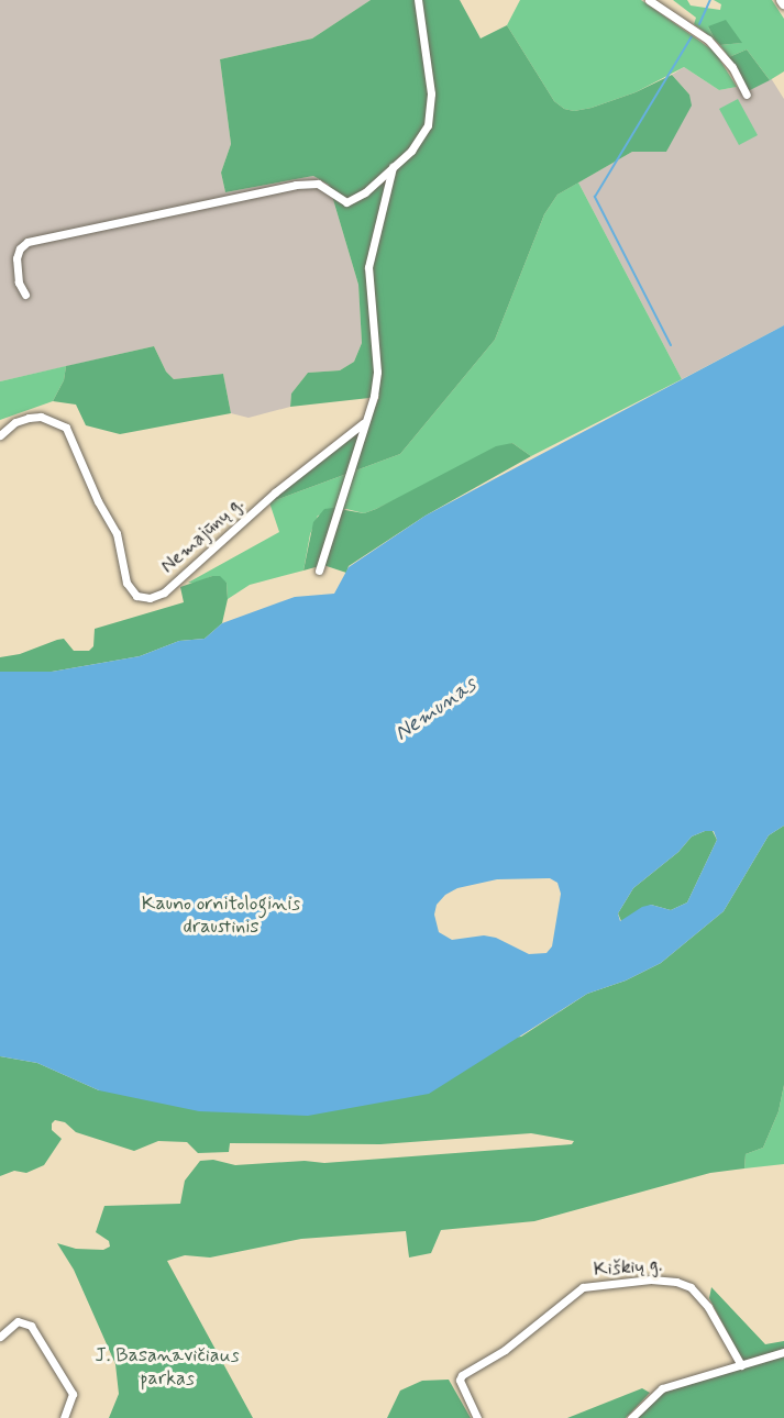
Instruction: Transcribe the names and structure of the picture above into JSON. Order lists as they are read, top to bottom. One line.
{"streets":{"street":["Nemajūnų g.","Kiškių g."]},"water":["Nemunas"],"parks":["Kauno ornitologinis draustinis","J. Basanavičiaus parkas"]}
